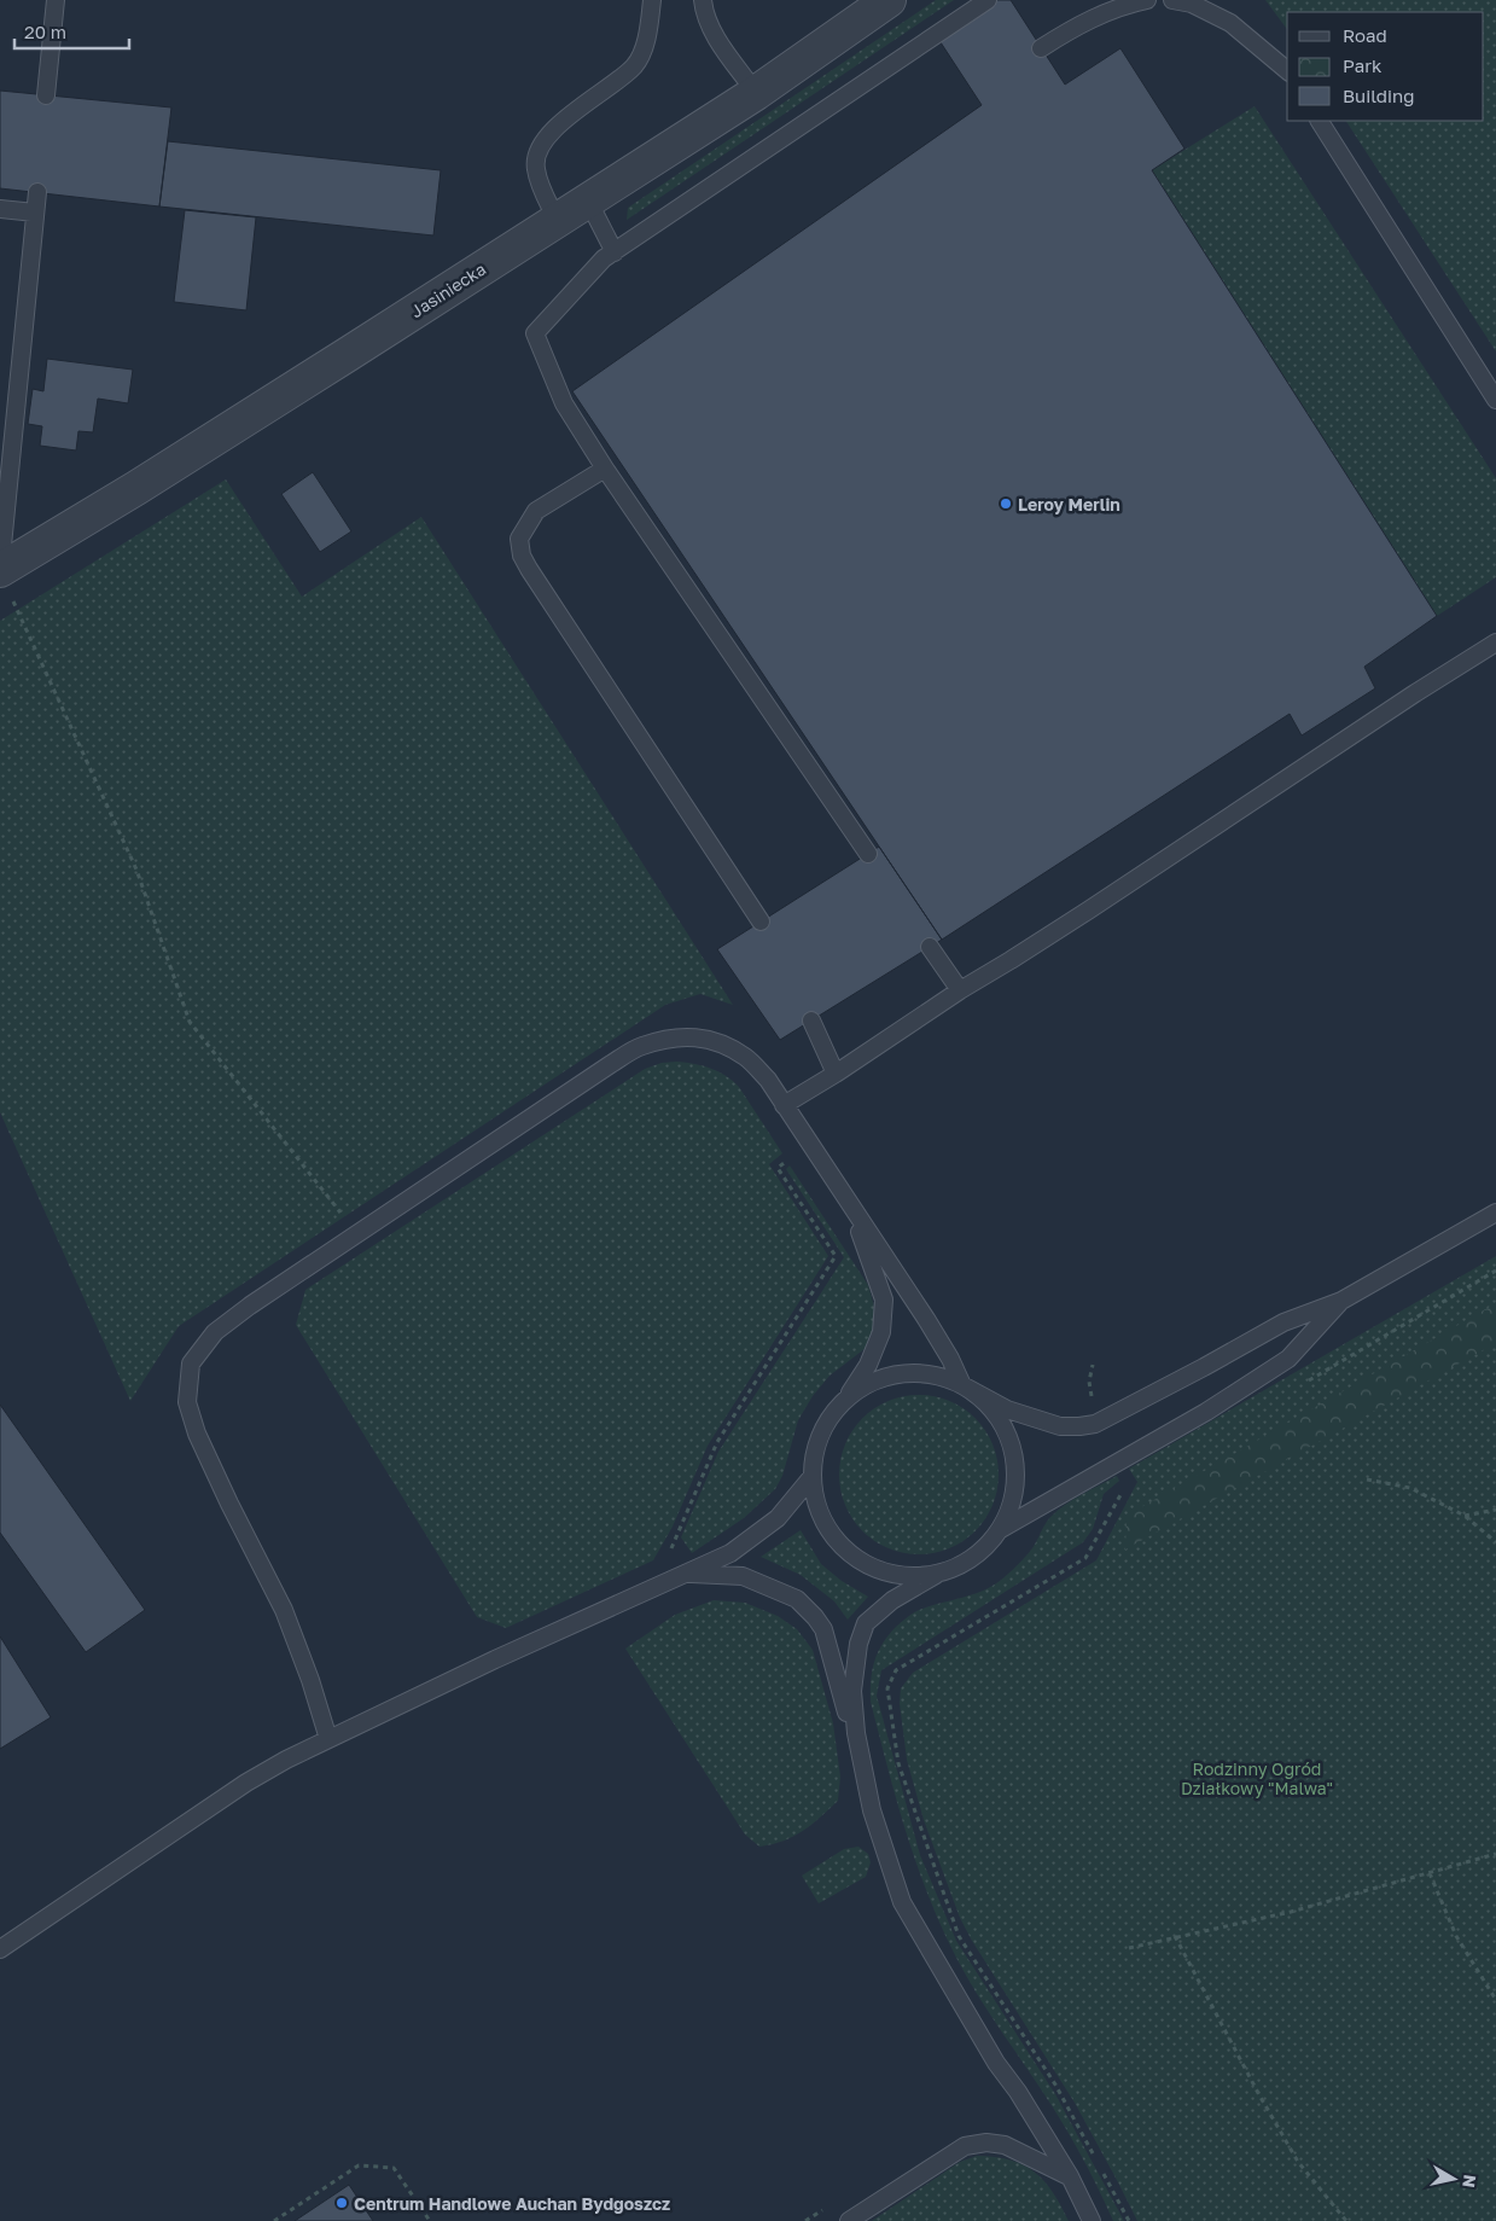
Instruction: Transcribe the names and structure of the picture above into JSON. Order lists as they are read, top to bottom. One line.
{"streets":{"street":["Jasiniecka"]},"parks":["Rodzinny Ogród Działkowy \"Malwa\""],"places":["Leroy Merlin","Centrum Handlowe Auchan Bydgoszcz"],"legend":["Road","Park","Building"],"scale_bar":"20 m","north":"right"}
